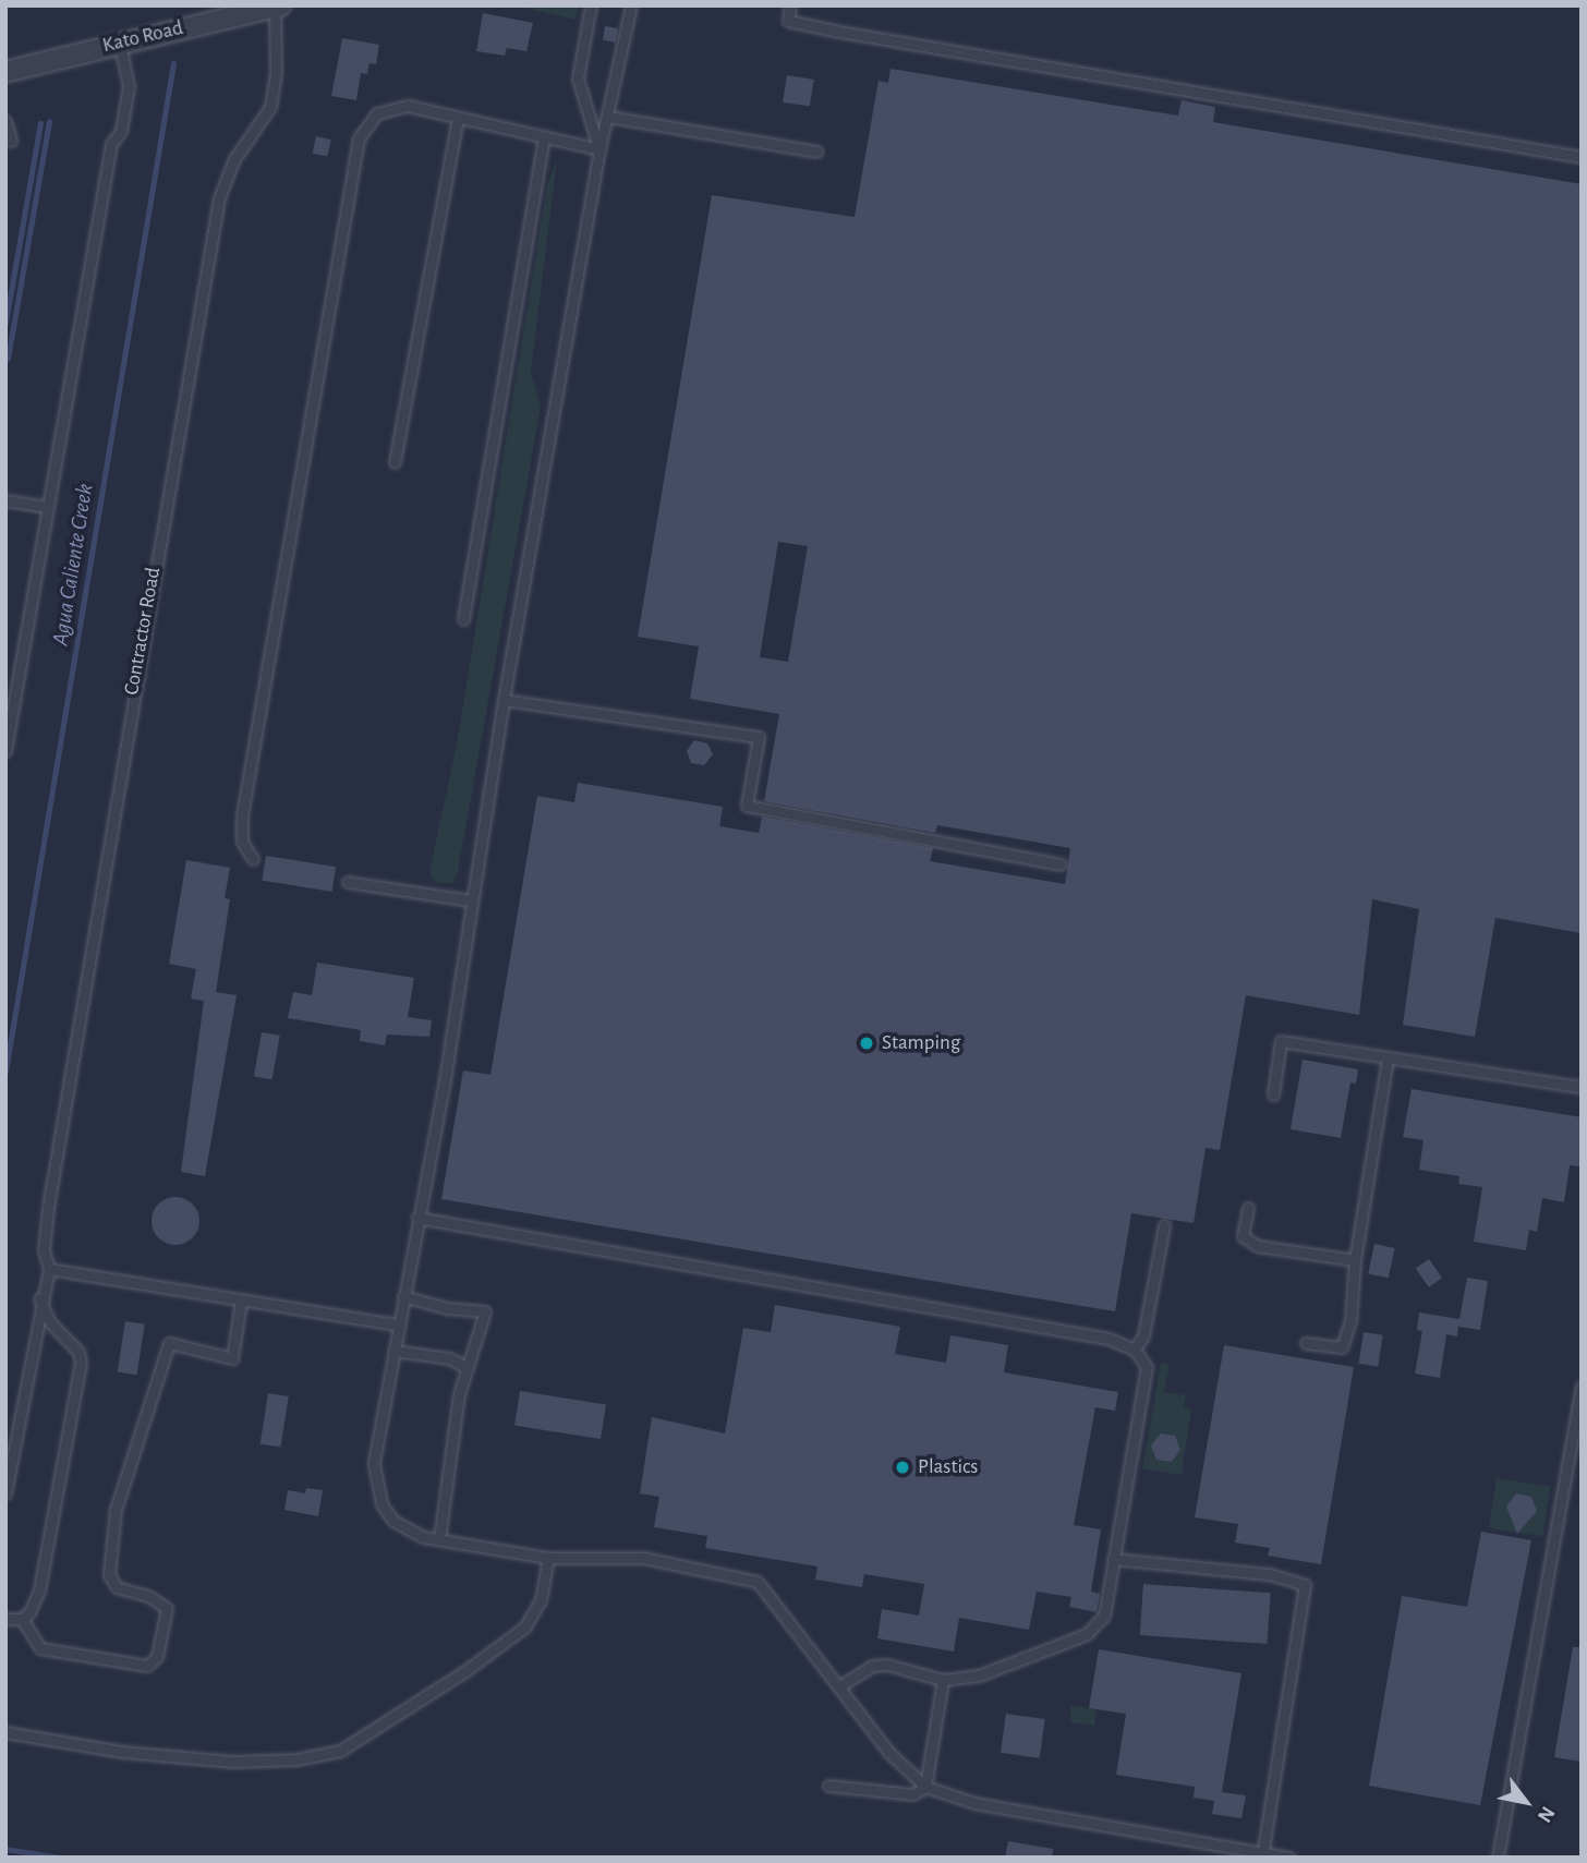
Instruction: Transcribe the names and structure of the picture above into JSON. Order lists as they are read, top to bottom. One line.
{"streets":{"street":["Kato Road"],"lane":["Contractor Road"]},"crossings":[["Kato Road","Contractor Road"]],"water":["Agua Caliente Creek"],"places":["Stamping","Plastics"],"north":"bottom right"}
